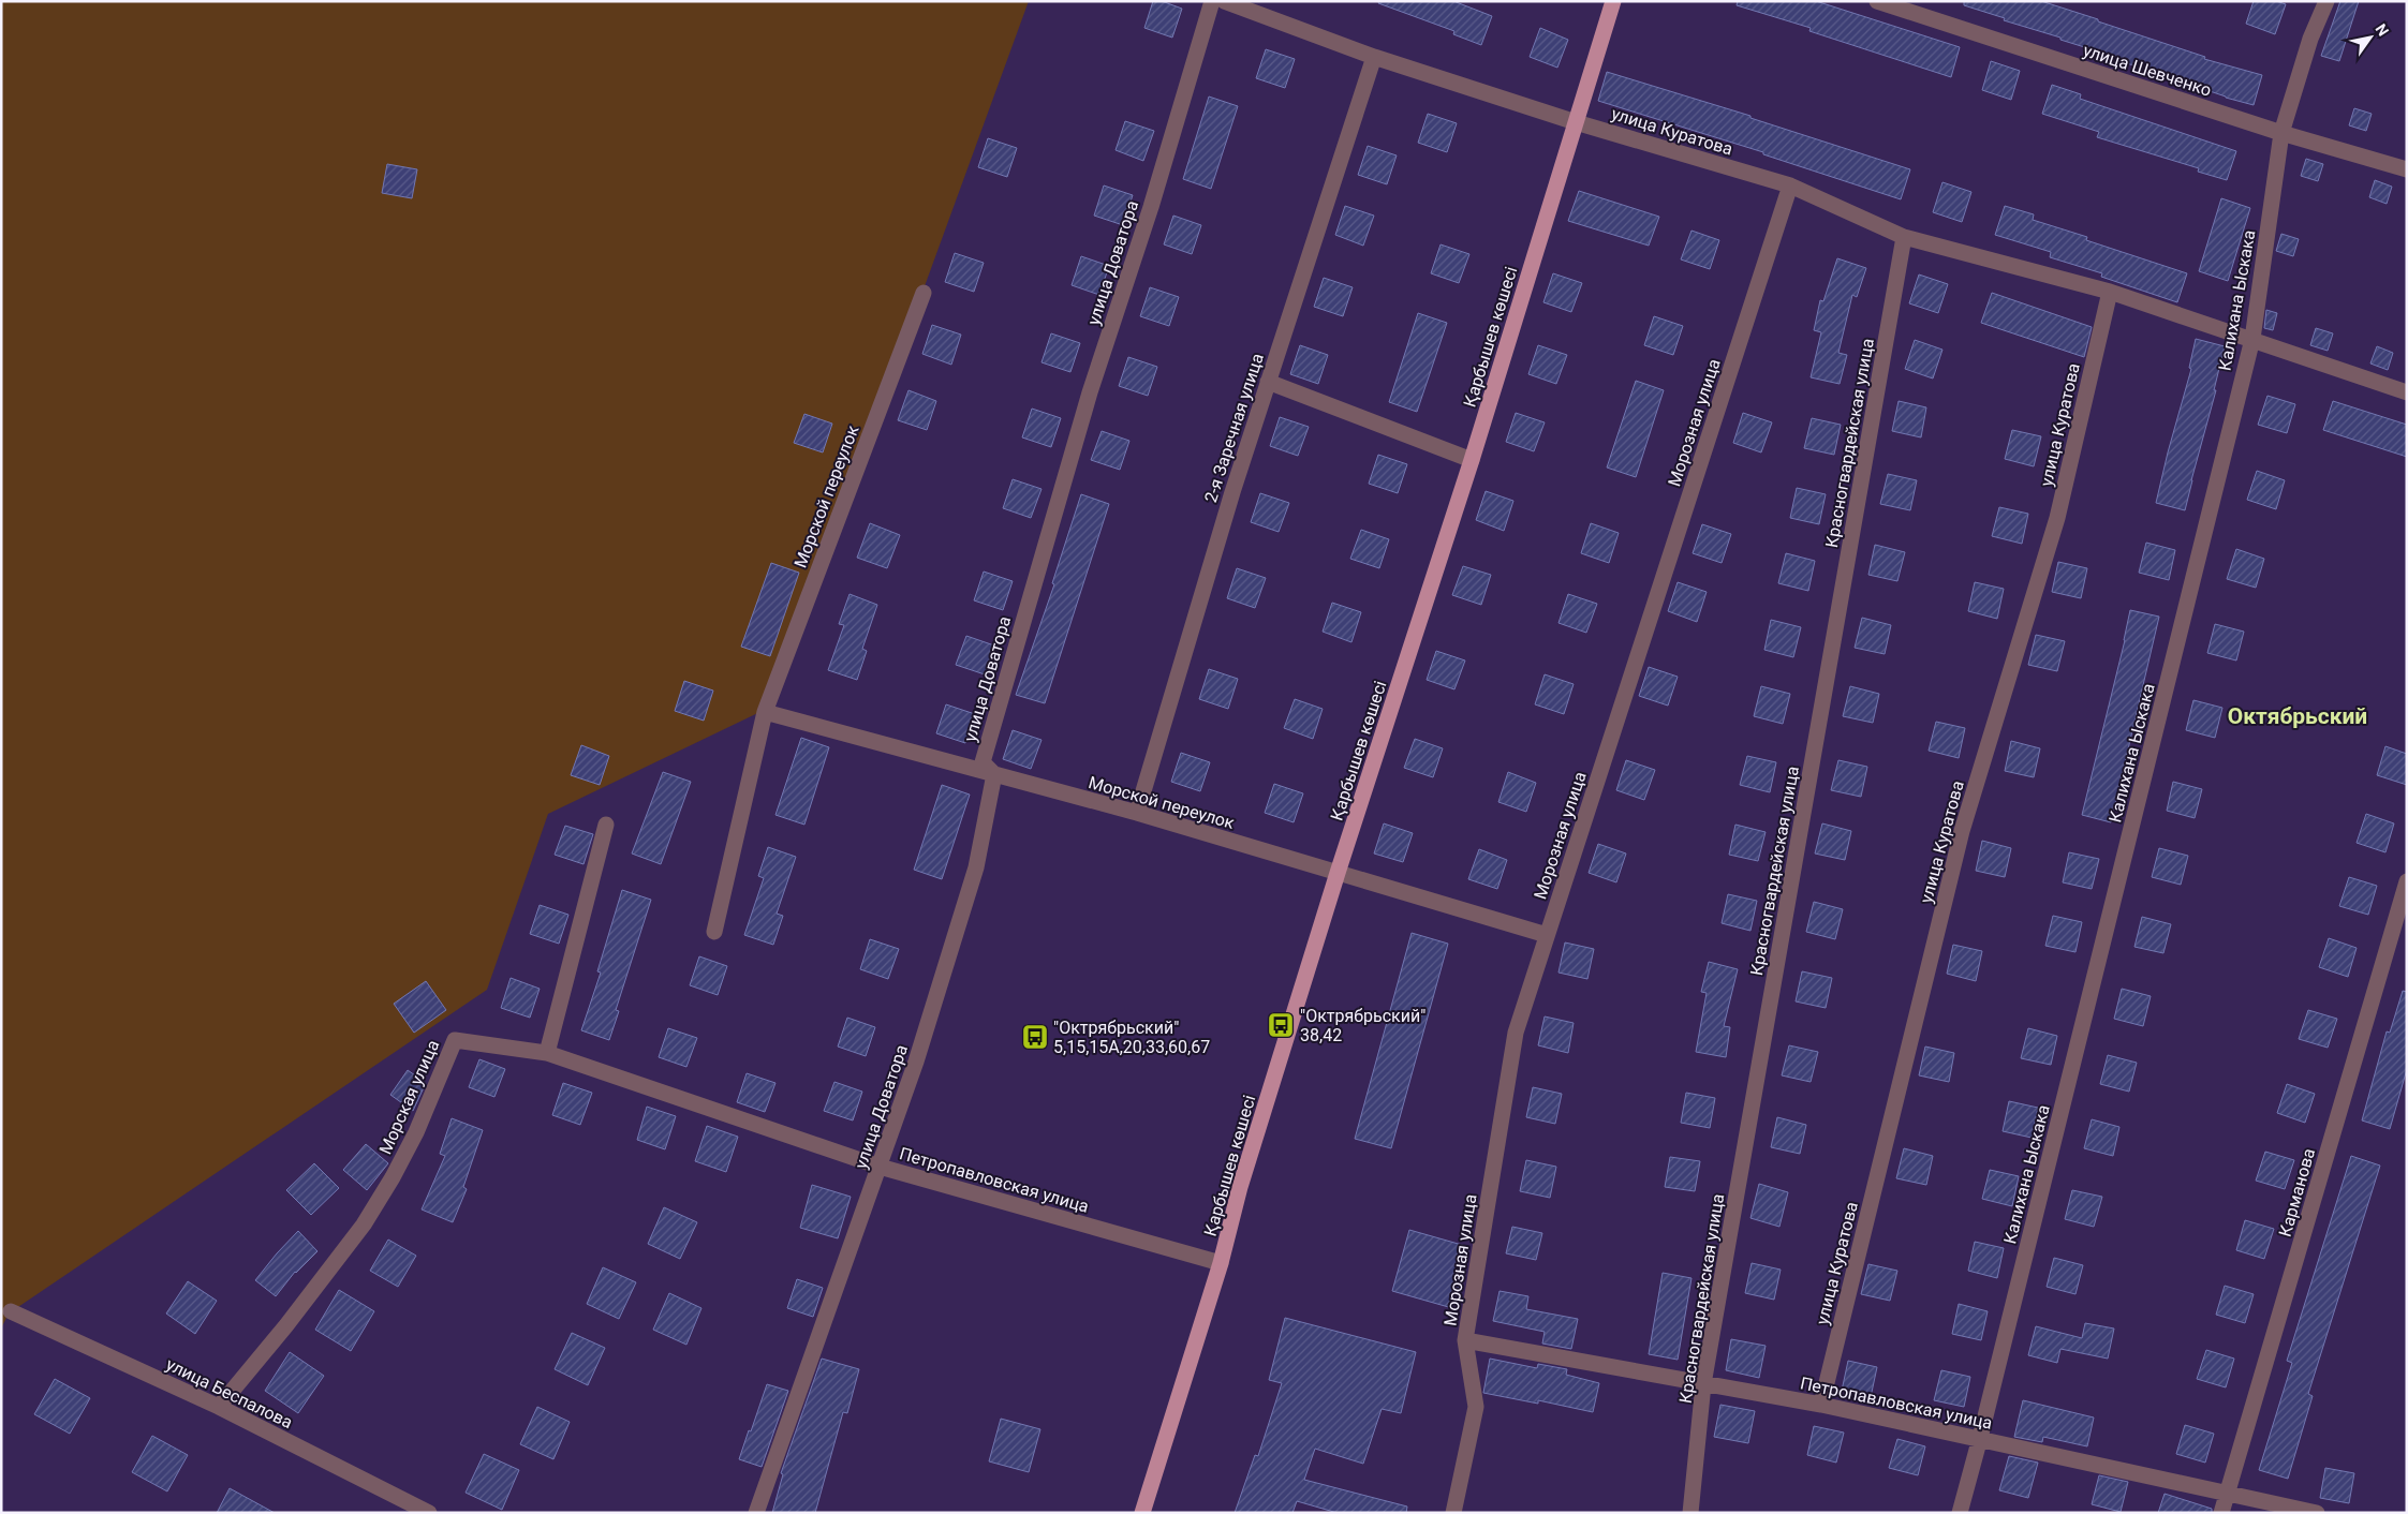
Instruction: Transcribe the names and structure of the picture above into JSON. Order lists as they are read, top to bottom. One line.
{"streets":{"main road":["Қарбышев көшесі"],"street":["улица Шевченко","улица Куратова","улица Доватора","Калихана Ыскака","Морозная улица","2-я Заречная улица","Красногвардейская улица","Морской переулок","Морская улица","Петропавловская улица","Карманова","улица Беспалова"]},"crossings":[["улица Шевченко","Калихана Ыскака"],["улица Куратова","Калихана Ыскака"],["улица Куратова","Қарбышев көшесі"],["улица Куратова","Морозная улица"],["улица Куратова","2-я Заречная улица"],["улица Куратова","Красногвардейская улица"],["улица Куратова","Петропавловская улица"],["улица Доватора","Морской переулок"],["улица Доватора","Петропавловская улица"],["Калихана Ыскака","Петропавловская улица"],["Қарбышев көшесі","Морской переулок"],["Қарбышев көшесі","Петропавловская улица"],["Морозная улица","Морской переулок"],["Морозная улица","Петропавловская улица"],["2-я Заречная улица","Морской переулок"],["Красногвардейская улица","Петропавловская улица"],["Морская улица","Петропавловская улица"],["Морская улица","улица Беспалова"],["Петропавловская улица","Карманова"]],"districts":["Октябрьский"],"places":{"bus stop":["\"Октрябрьский\" 38,42","\"Октрябрьский\" 5,15,15А,20,33,60,67"]},"north":"top right"}
